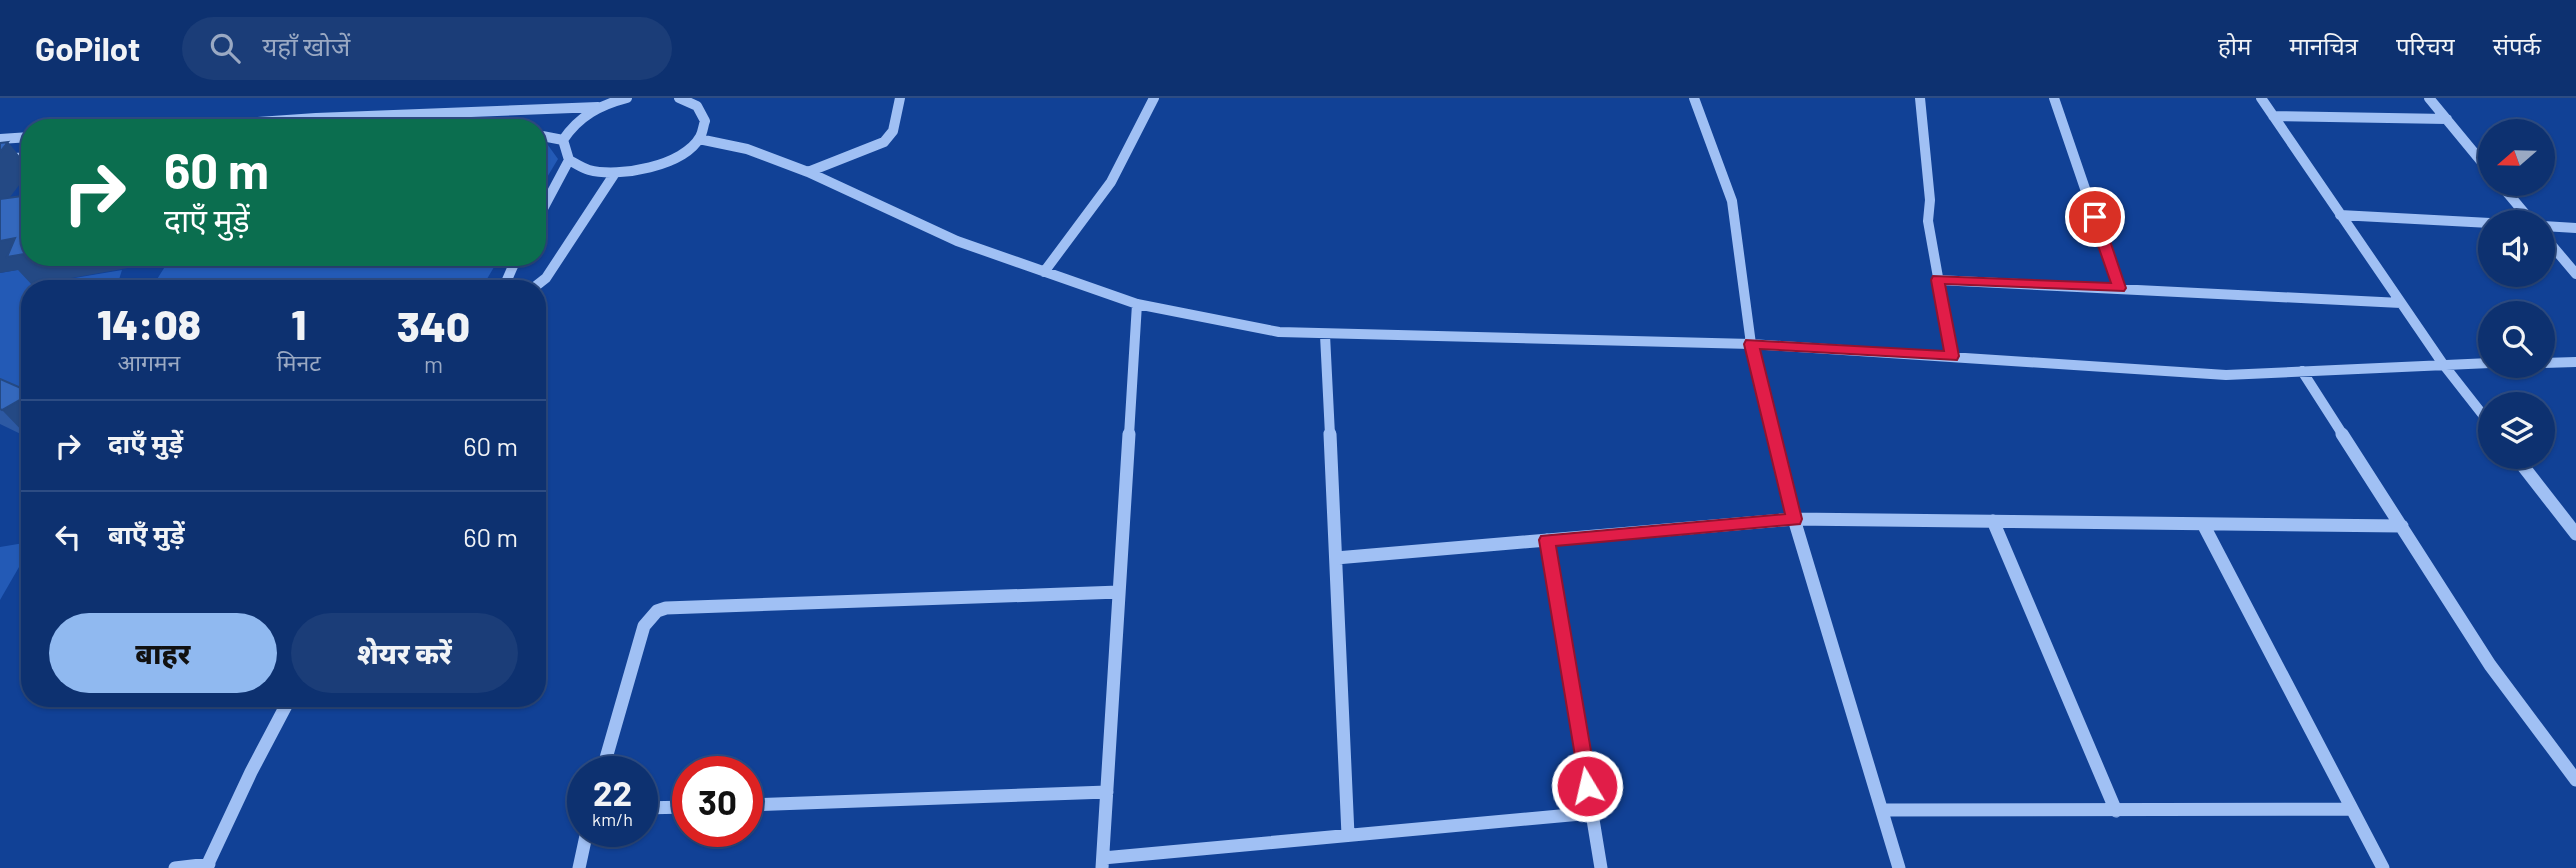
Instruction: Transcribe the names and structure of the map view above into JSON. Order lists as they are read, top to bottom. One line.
{"north":"left","page":{"header":"GoPilot","search":"यहाँ खोजें","nav":["होम","मानचित्र","परिचय","संपर्क"],"turn":["60 m","दाएँ मुड़ें"],"eta":["14:08","आगमन","1","मिनट","340","m"],"list":[{"name":"दाएँ मुड़ें","value":"60 m"},{"name":"बाएँ मुड़ें","value":"60 m"}],"buttons":["बाहर","शेयर करें"],"speed":"22 km/h","limit":"30"}}
